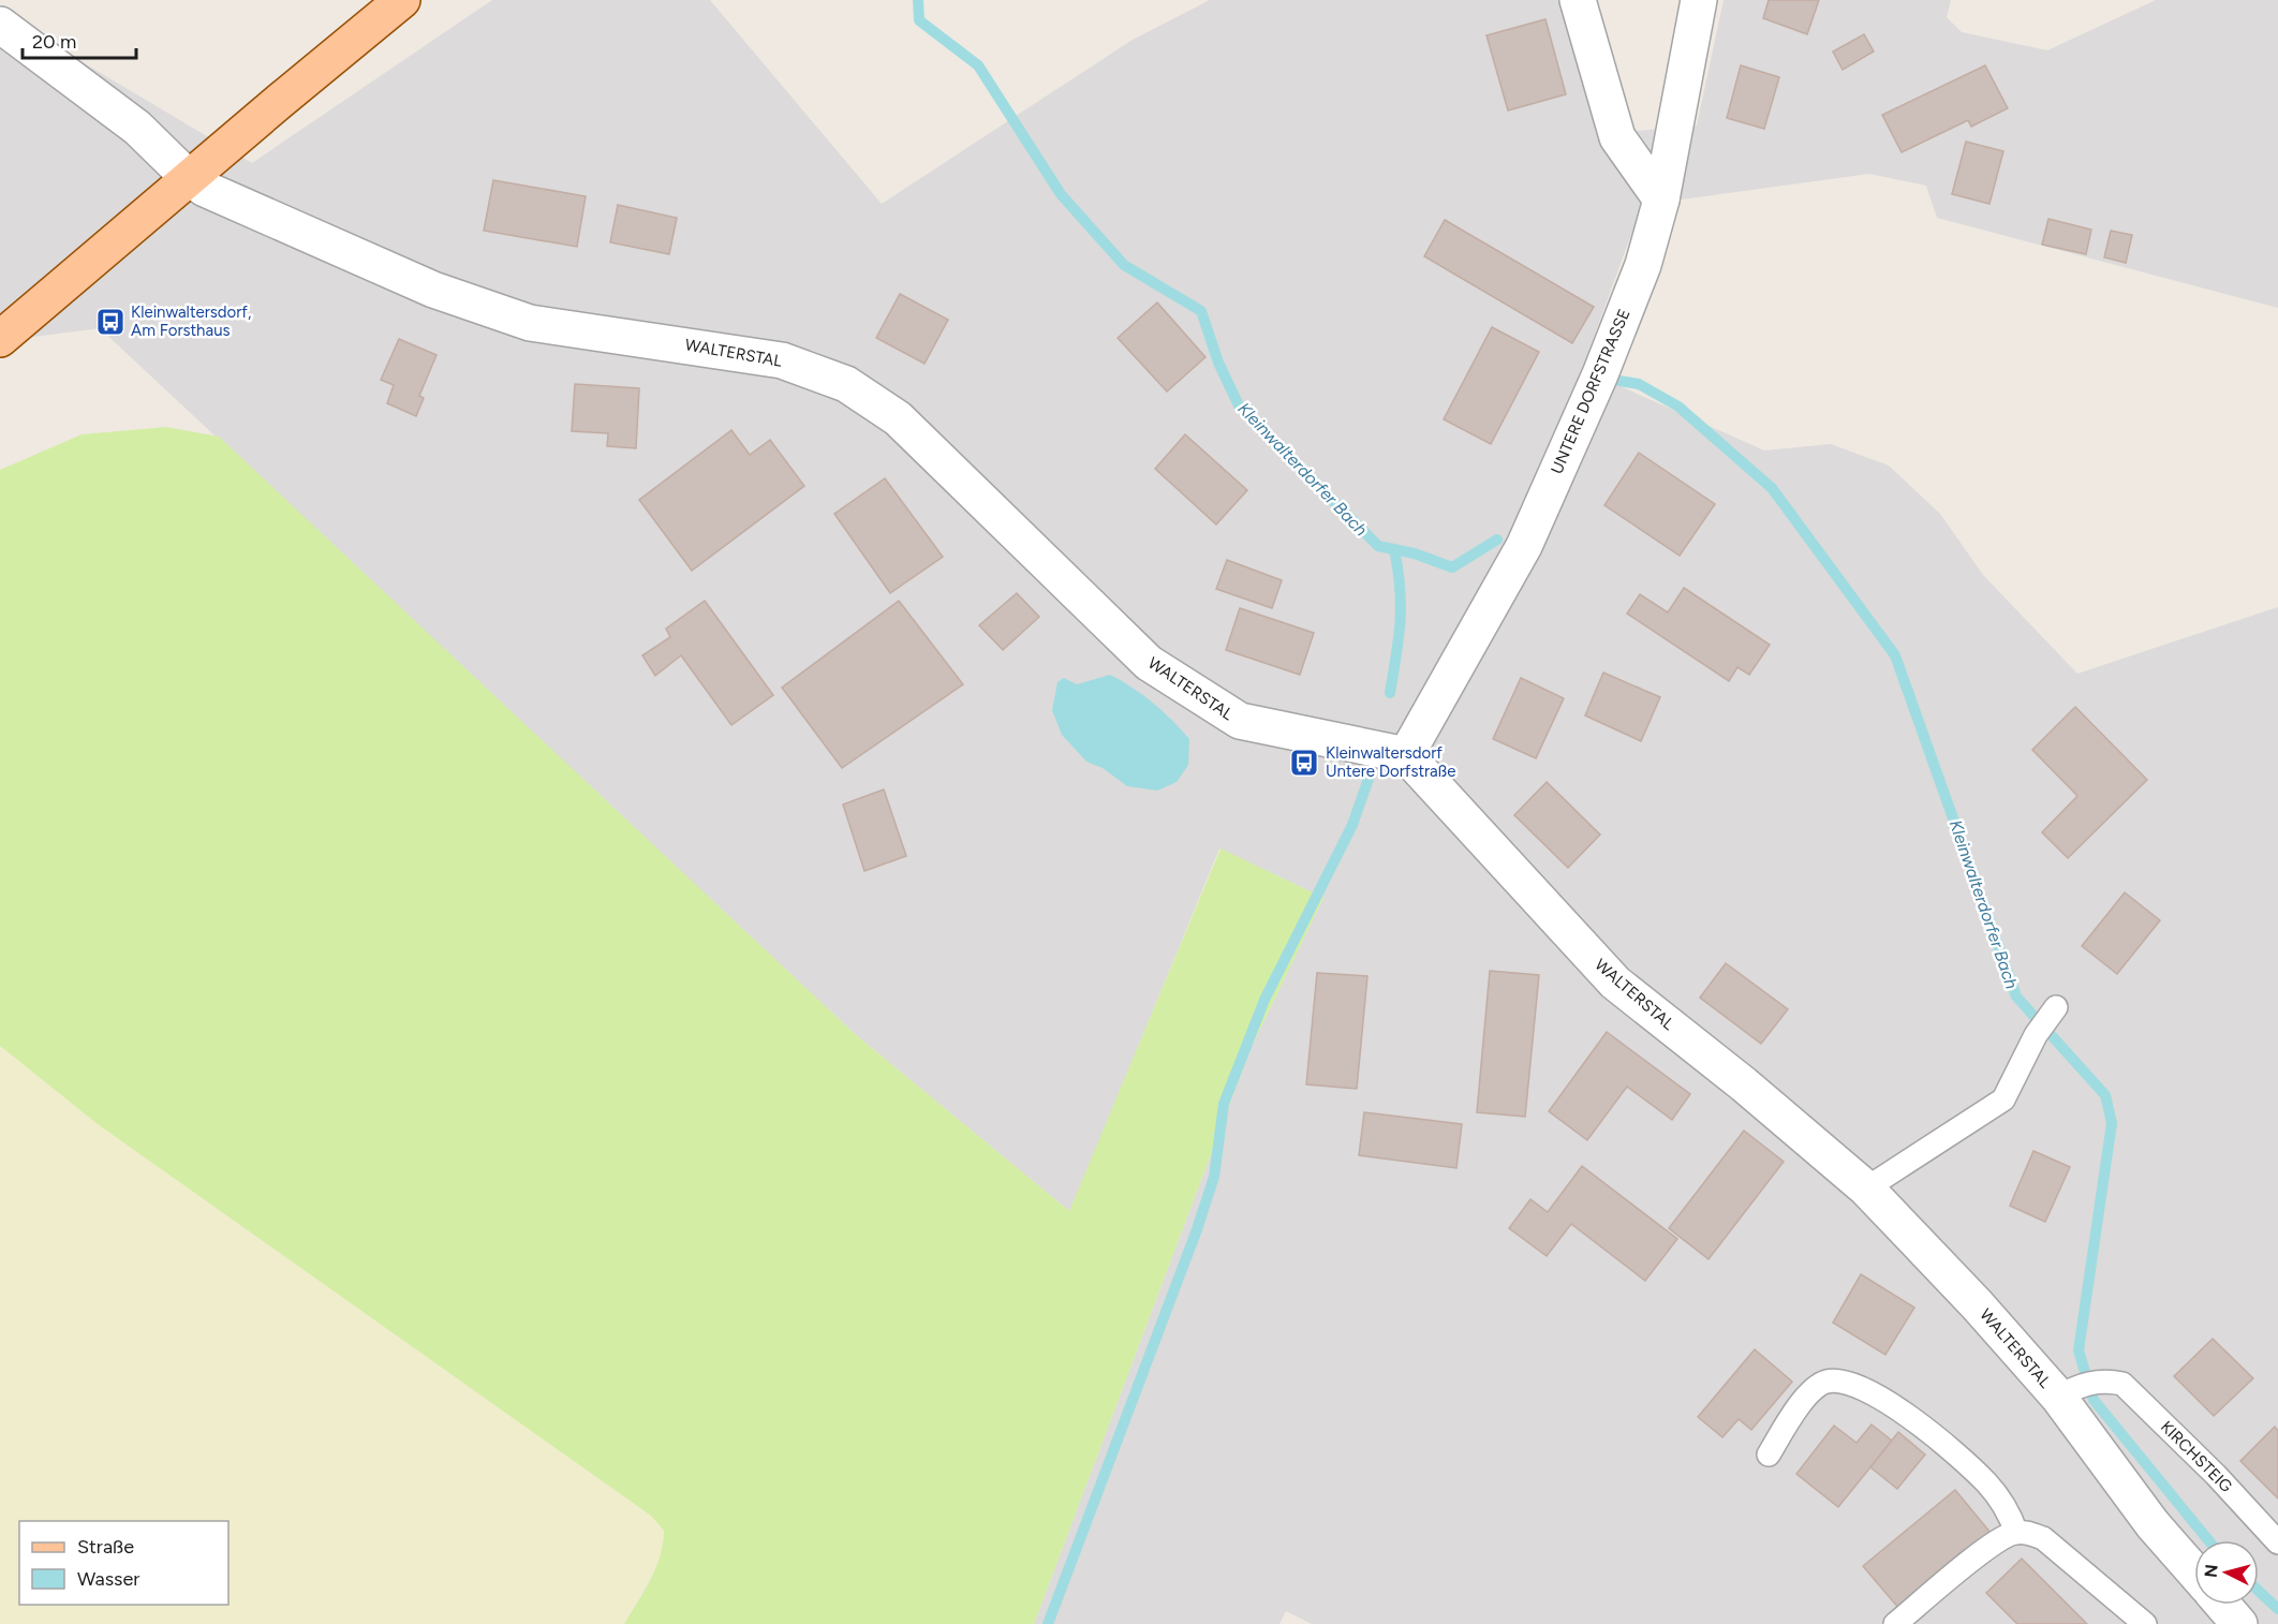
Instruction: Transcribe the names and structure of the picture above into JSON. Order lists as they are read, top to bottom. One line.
{"streets":{"street":["WALTERSTAL","UNTERE DORFSTRASSE"],"lane":["KIRCHSTEIG"]},"crossings":[["WALTERSTAL","UNTERE DORFSTRASSE"],["WALTERSTAL","KIRCHSTEIG"]],"water":["Kleinwalterdorfer Bach"],"places":{"bus stop":["Kleinwaltersdorf, Am Forsthaus","Kleinwaltersdorf Untere Dorfstraße"]},"legend":["Straße","Wasser"],"scale_bar":"20 m","north":"left"}
